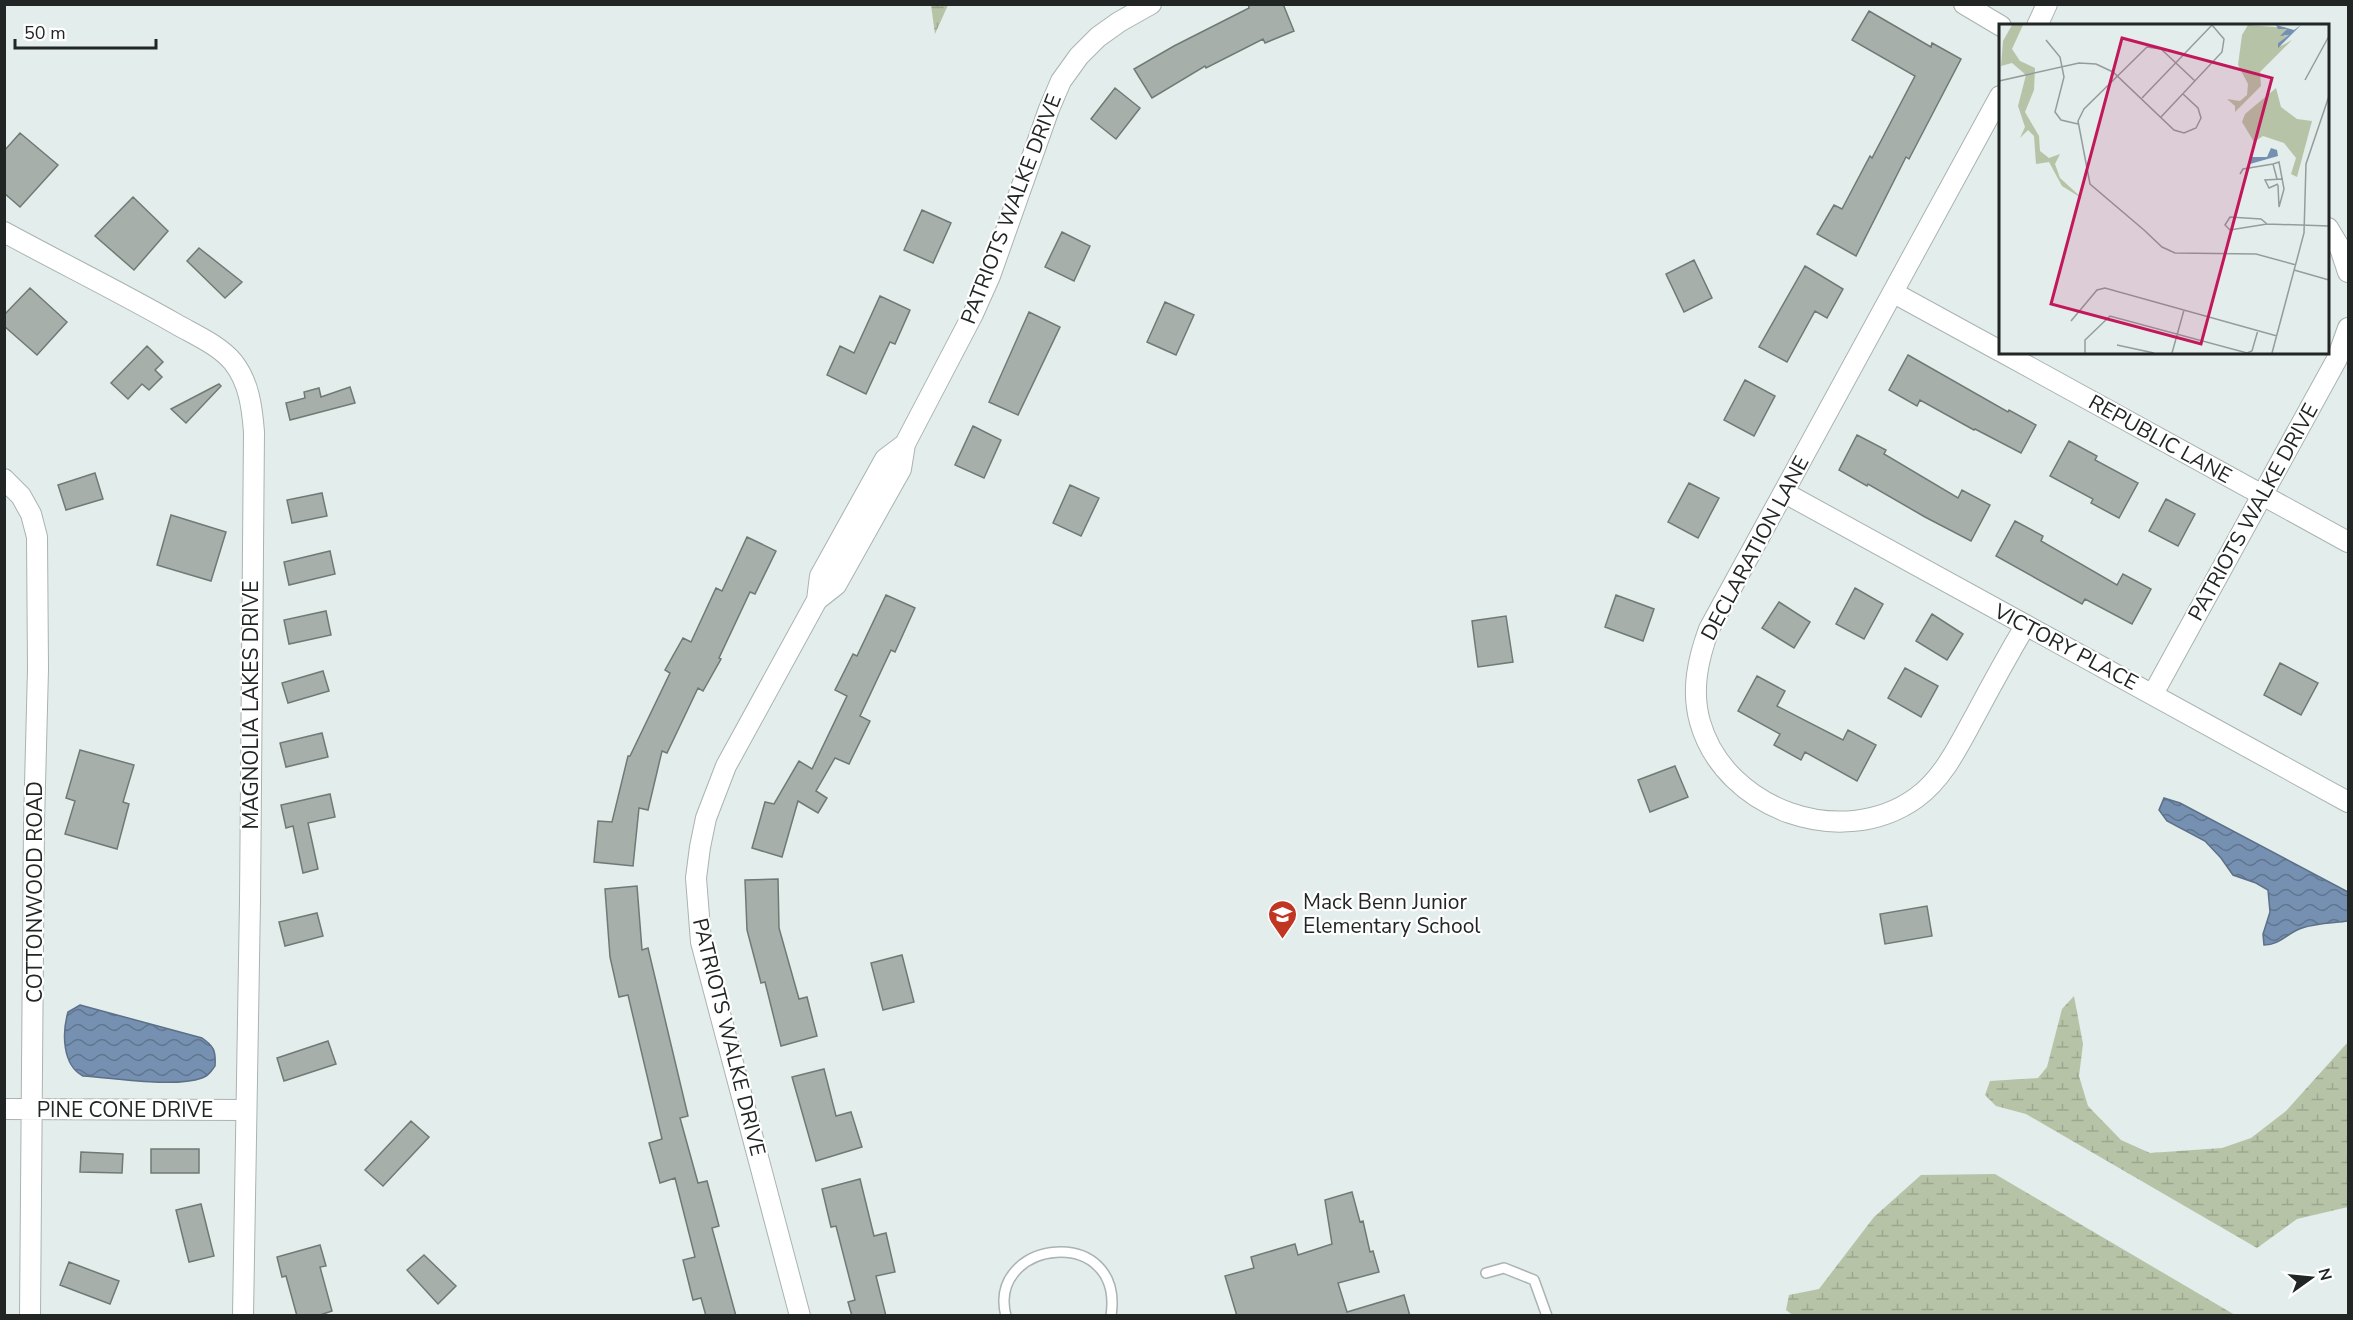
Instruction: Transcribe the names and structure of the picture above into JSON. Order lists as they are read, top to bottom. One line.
{"streets":{"street":["PATRIOTS WALKE DRIVE","REPUBLIC LANE","DECLARATION LANE","VICTORY PLACE","MAGNOLIA LAKES DRIVE","COTTONWOOD ROAD","PINE CONE DRIVE"]},"crossings":[["PATRIOTS WALKE DRIVE","REPUBLIC LANE"],["PATRIOTS WALKE DRIVE","VICTORY PLACE"],["REPUBLIC LANE","DECLARATION LANE"],["DECLARATION LANE","VICTORY PLACE"],["MAGNOLIA LAKES DRIVE","PINE CONE DRIVE"],["COTTONWOOD ROAD","PINE CONE DRIVE"]],"places":{"school or university":["Mack Benn Junior Elementary School"]},"scale_bar":"50 m","north":"right"}
